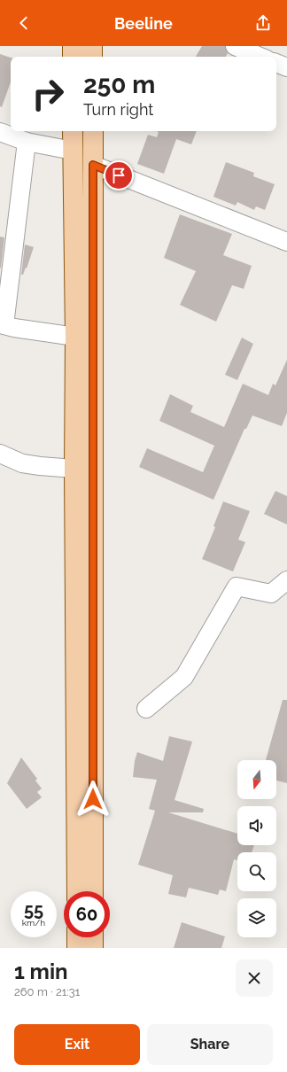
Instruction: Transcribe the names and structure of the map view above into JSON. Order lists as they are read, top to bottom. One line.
{"north":"bottom","page":{"header":"Beeline","turn":["250 m","Turn right"],"speed":"55 km/h","limit":"60","heading":["1 min","260 m · 21:31"],"buttons":["Exit","Share"]}}
